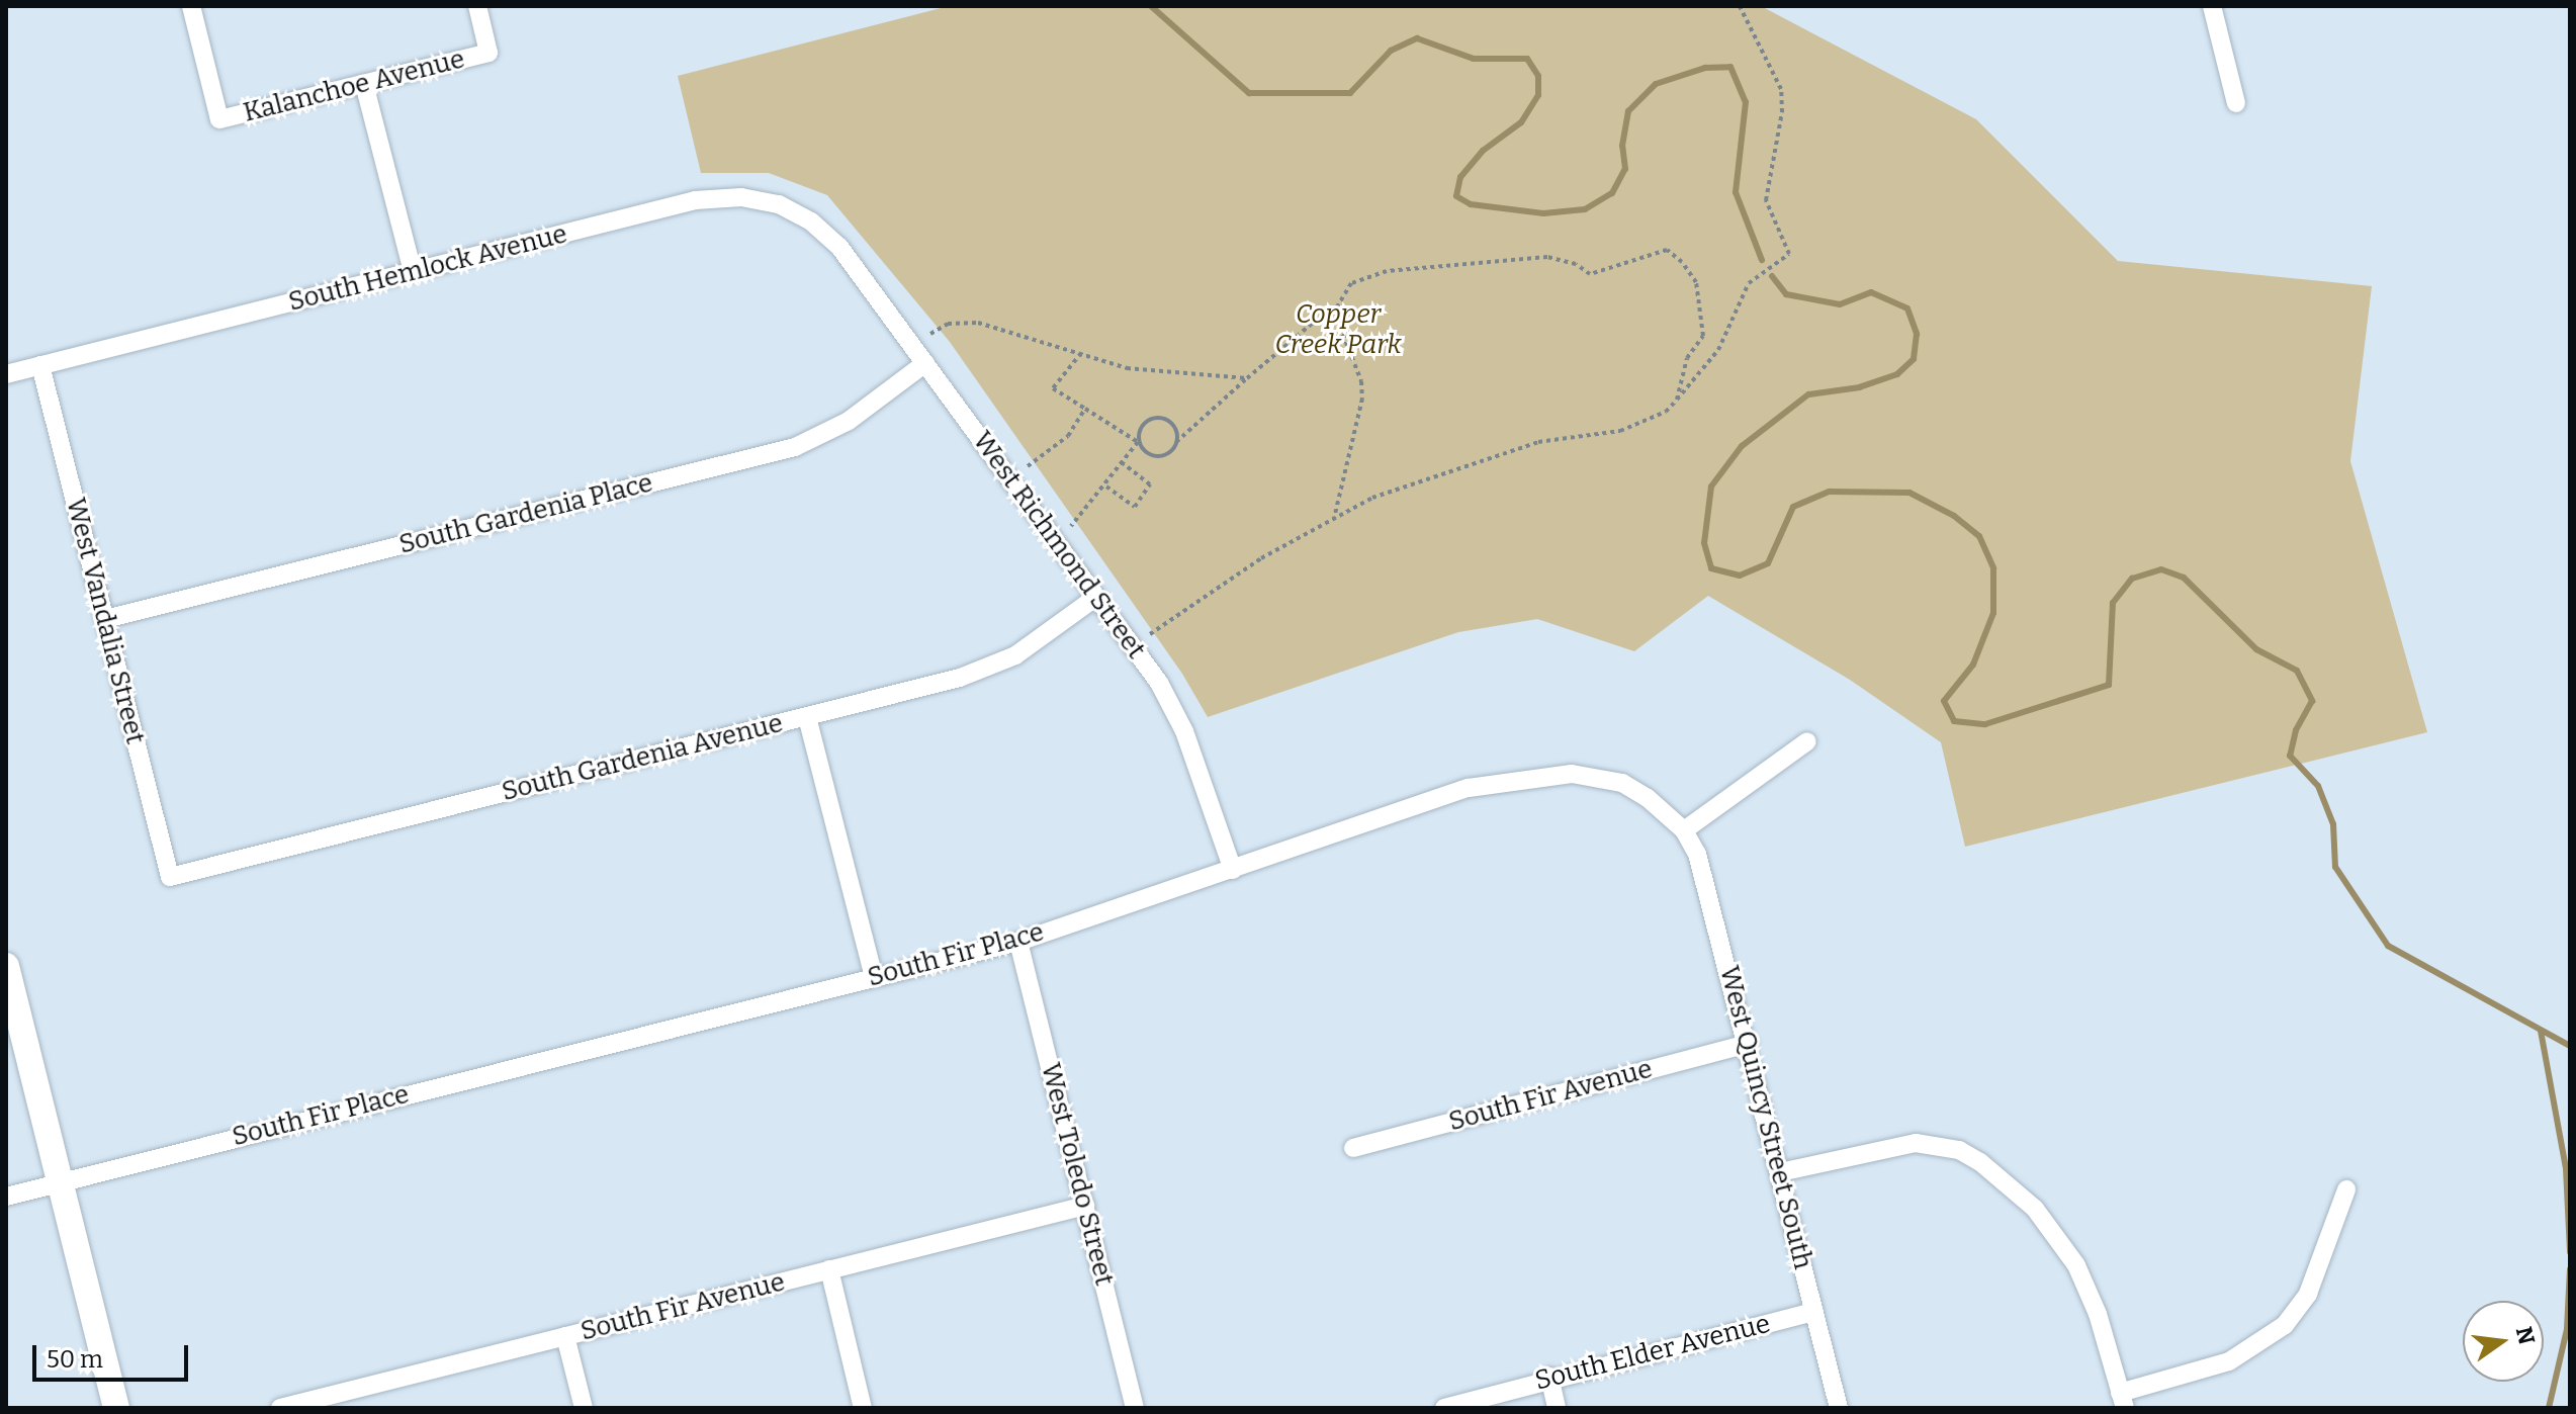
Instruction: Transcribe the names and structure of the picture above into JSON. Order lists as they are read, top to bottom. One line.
{"streets":{"street":["Kalanchoe Avenue","South Hemlock Avenue","South Gardenia Place","West Richmond Street","West Vandalia Street","South Gardenia Avenue","South Fir Place","South Fir Avenue","West Quincy Street South","West Toledo Street","South Elder Avenue"]},"crossings":[["South Hemlock Avenue","West Richmond Street"],["South Hemlock Avenue","West Vandalia Street"],["South Gardenia Place","West Richmond Street"],["South Gardenia Place","West Vandalia Street"],["West Richmond Street","South Gardenia Avenue"],["West Richmond Street","South Fir Place"],["West Vandalia Street","South Gardenia Avenue"],["South Fir Place","West Quincy Street South"],["South Fir Place","West Toledo Street"],["South Fir Avenue","West Quincy Street South"],["South Fir Avenue","West Toledo Street"],["West Quincy Street South","South Elder Avenue"]],"parks":["Copper Creek Park"],"scale_bar":"50 m","north":"right"}
